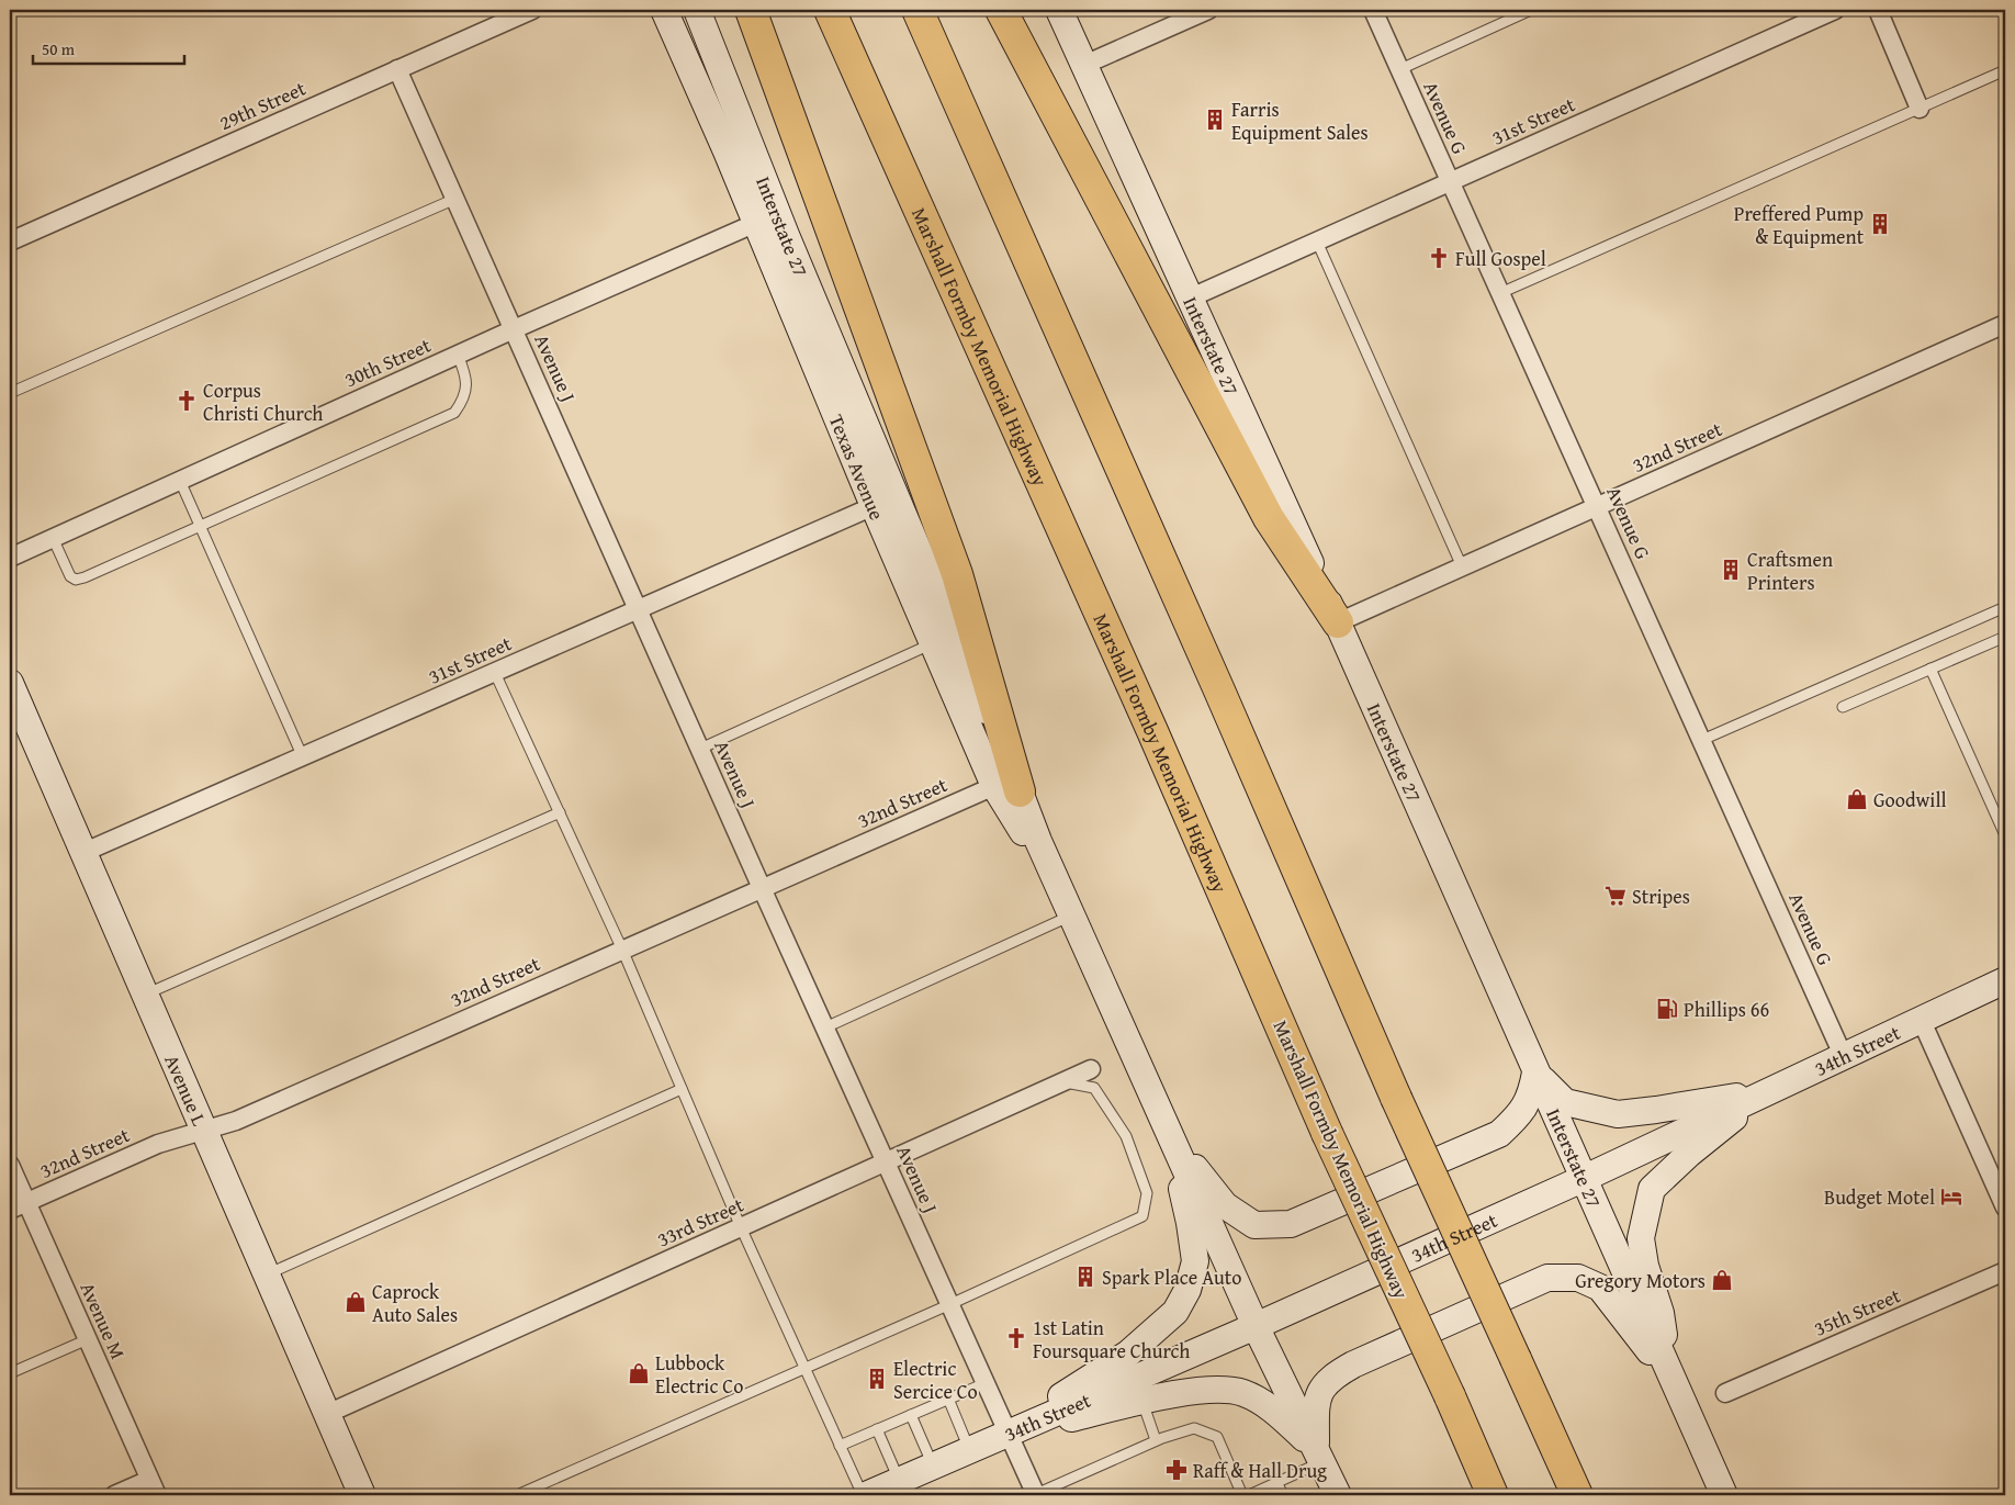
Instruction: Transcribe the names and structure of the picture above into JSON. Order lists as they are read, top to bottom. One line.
{"streets":{"highway":["Marshall Formby Memorial Highway"],"main road":["Interstate 27","Texas Avenue","34th Street","Avenue L"],"street":["29th Street","Avenue G","31st Street","30th Street","Avenue J","32nd Street","33rd Street","35th Street","Avenue M"]},"crossings":[["29th Street","Avenue J"],["Avenue G","31st Street"],["Avenue G","32nd Street"],["Avenue G","34th Street"],["31st Street","Interstate 27"],["31st Street","Avenue J"],["31st Street","Texas Avenue"],["31st Street","Avenue L"],["Interstate 27","32nd Street"],["Interstate 27","Texas Avenue"],["Interstate 27","34th Street"],["30th Street","Avenue J"],["30th Street","Texas Avenue"],["Avenue J","32nd Street"],["Avenue J","34th Street"],["Avenue J","33rd Street"],["32nd Street","Texas Avenue"],["32nd Street","Avenue L"],["32nd Street","Avenue M"],["Avenue L","33rd Street"]],"places":{"building":["Farris Equipment Sales","Preffered Pump & Equipment","Craftsmen Printers","Spark Place Auto","Electric Sercice Co"],"church":["Full Gospel","Corpus Christi Church","1st Latin Foursquare Church"],"shop":["Goodwill","Gregory Motors","Caprock Auto Sales","Lubbock Electric Co"],"supermarket":["Stripes"],"fuel station":["Phillips 66"],"hotel":["Budget Motel"],"pharmacy":["Raff & Hall Drug"]},"scale_bar":"50 m"}
